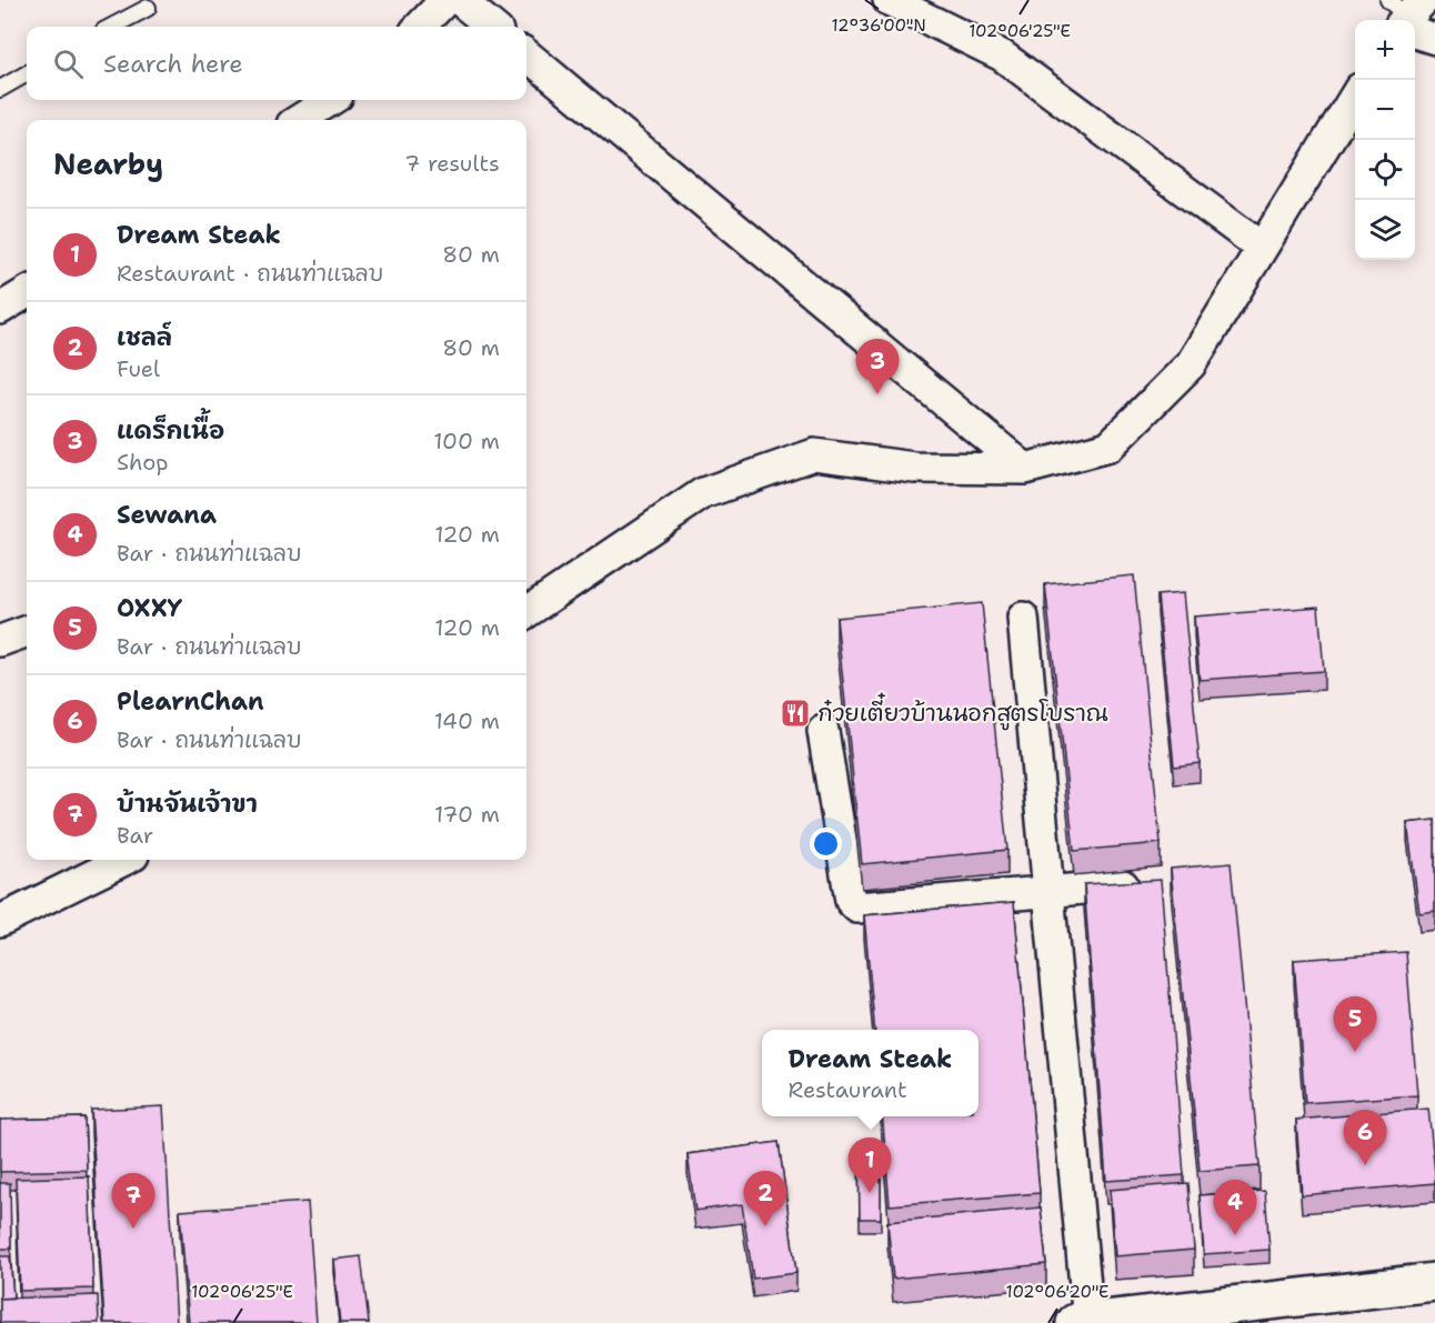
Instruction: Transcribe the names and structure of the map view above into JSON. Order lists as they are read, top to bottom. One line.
{"places":{"restaurant":["ก๋วยเตี๋ยวบ้านนอกสูตรโบราณ"]},"page":{"map_buttons":["+","−"],"search":"Search here","heading":["Nearby","7 results"],"list":[{"mark":"1","name":"Dream Steak","note":"Restaurant · ถนนท่าแฉลบ","value":"80 m"},{"mark":"2","name":"เชลล์","note":"Fuel","value":"80 m"},{"mark":"3","name":"แดร็กเนื้อ","note":"Shop","value":"100 m"},{"mark":"4","name":"Sewana","note":"Bar · ถนนท่าแฉลบ","value":"120 m"},{"mark":"5","name":"OXXY","note":"Bar · ถนนท่าแฉลบ","value":"120 m"},{"mark":"6","name":"PlearnChan","note":"Bar · ถนนท่าแฉลบ","value":"140 m"},{"mark":"7","name":"บ้านจันเจ้าขา","note":"Bar","value":"170 m"}],"pins":["3","5","6","1","2","7","4"],"popup":["Dream Steak","Restaurant"]},"coordinates":["12°36'00\"N","102°06'25\"E","102°06'20\"E"]}
